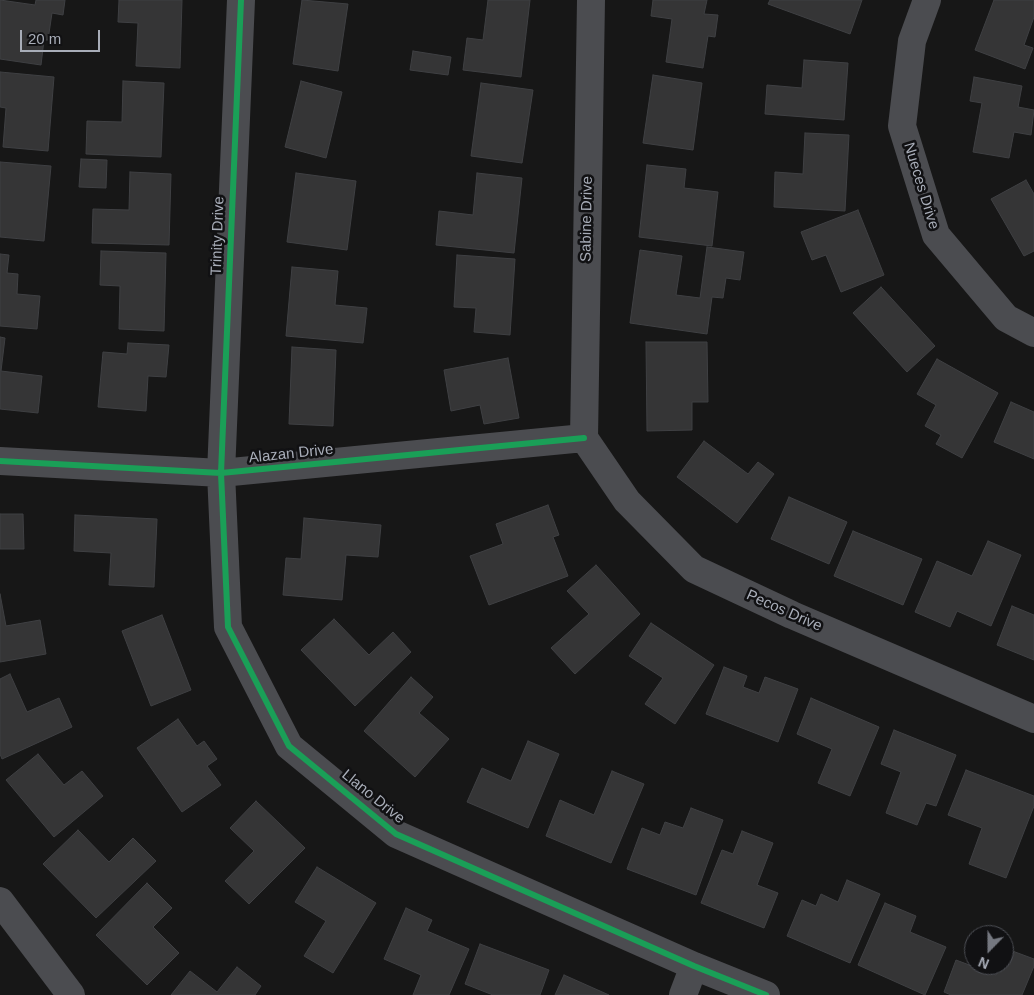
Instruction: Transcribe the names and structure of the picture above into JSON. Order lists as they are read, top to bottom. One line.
{"streets":{"street":["Nueces Drive","Sabine Drive","Trinity Drive","Alazan Drive","Pecos Drive","Llano Drive"]},"crossings":[["Sabine Drive","Alazan Drive"],["Sabine Drive","Pecos Drive"],["Trinity Drive","Alazan Drive"],["Trinity Drive","Llano Drive"],["Alazan Drive","Pecos Drive"],["Alazan Drive","Llano Drive"]],"scale_bar":"20 m","north":"bottom"}
